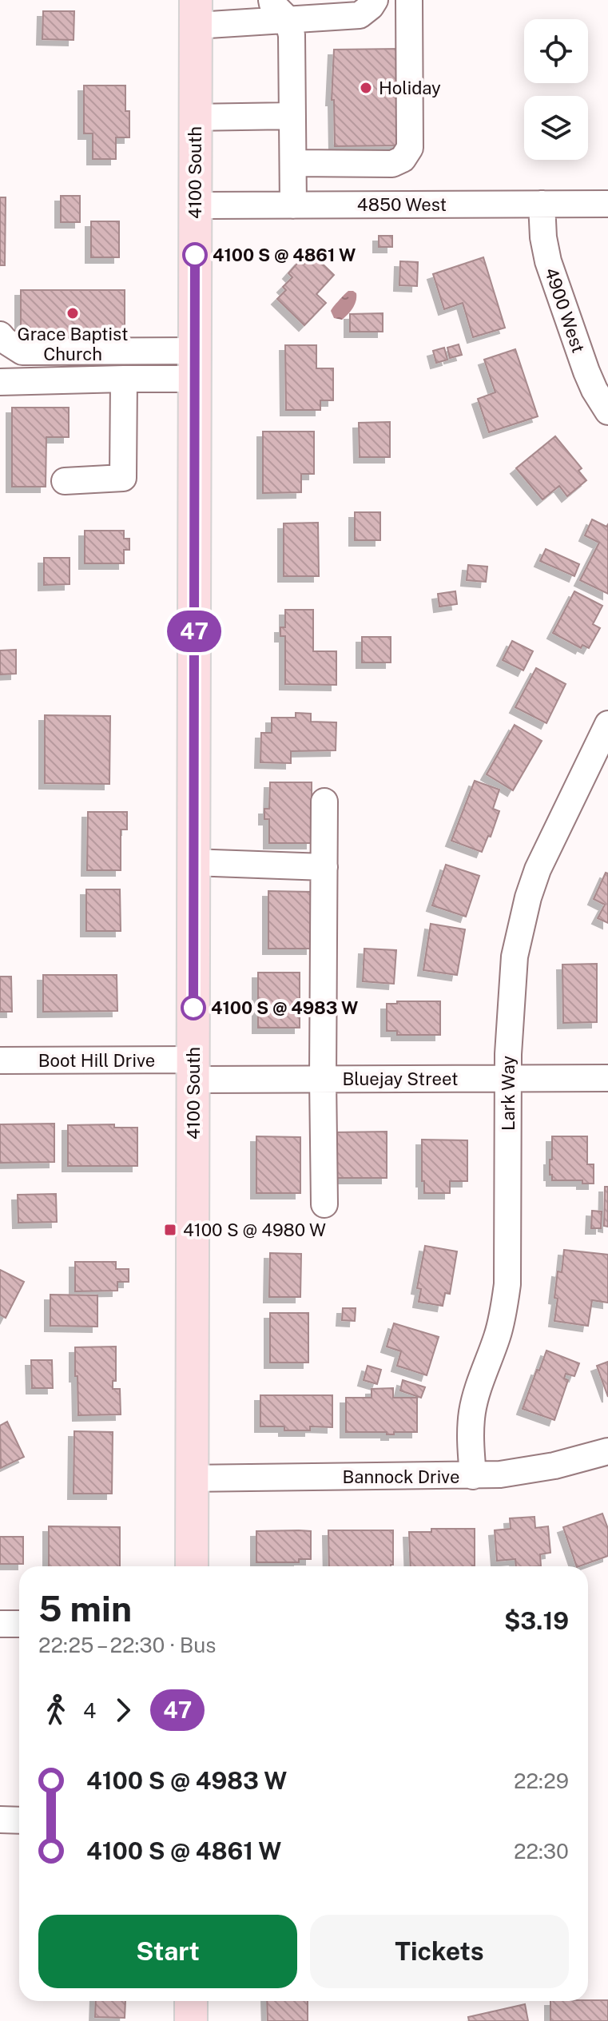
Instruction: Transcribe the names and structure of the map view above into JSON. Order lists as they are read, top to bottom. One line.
{"streets":{"main road":["4100 South"],"street":["4850 West","4900 West","Boot Hill Drive","Bluejay Street","Lark Way","Bannock Drive"]},"crossings":[["4100 South","4850 West"],["4100 South","Boot Hill Drive"],["4100 South","Bluejay Street"],["4100 South","Bannock Drive"],["4850 West","4900 West"],["Boot Hill Drive","Bluejay Street"],["Bluejay Street","Lark Way"],["Lark Way","Bannock Drive"]],"places":{"other":["Holiday","4100 S @ 4861 W","Grace Baptist Church","4100 S @ 4983 W"],"transit":["4100 S @ 4980 W"]},"lines":["bus line 47"],"page":{"on_map":"47","heading":["5 min","22:25 – 22:30 · Bus","$3.19"],"legs":["4","47"],"list":[{"name":"4100 S @ 4983 W","value":"22:29"},{"name":"4100 S @ 4861 W","value":"22:30"}],"buttons":["Start","Tickets"]}}
